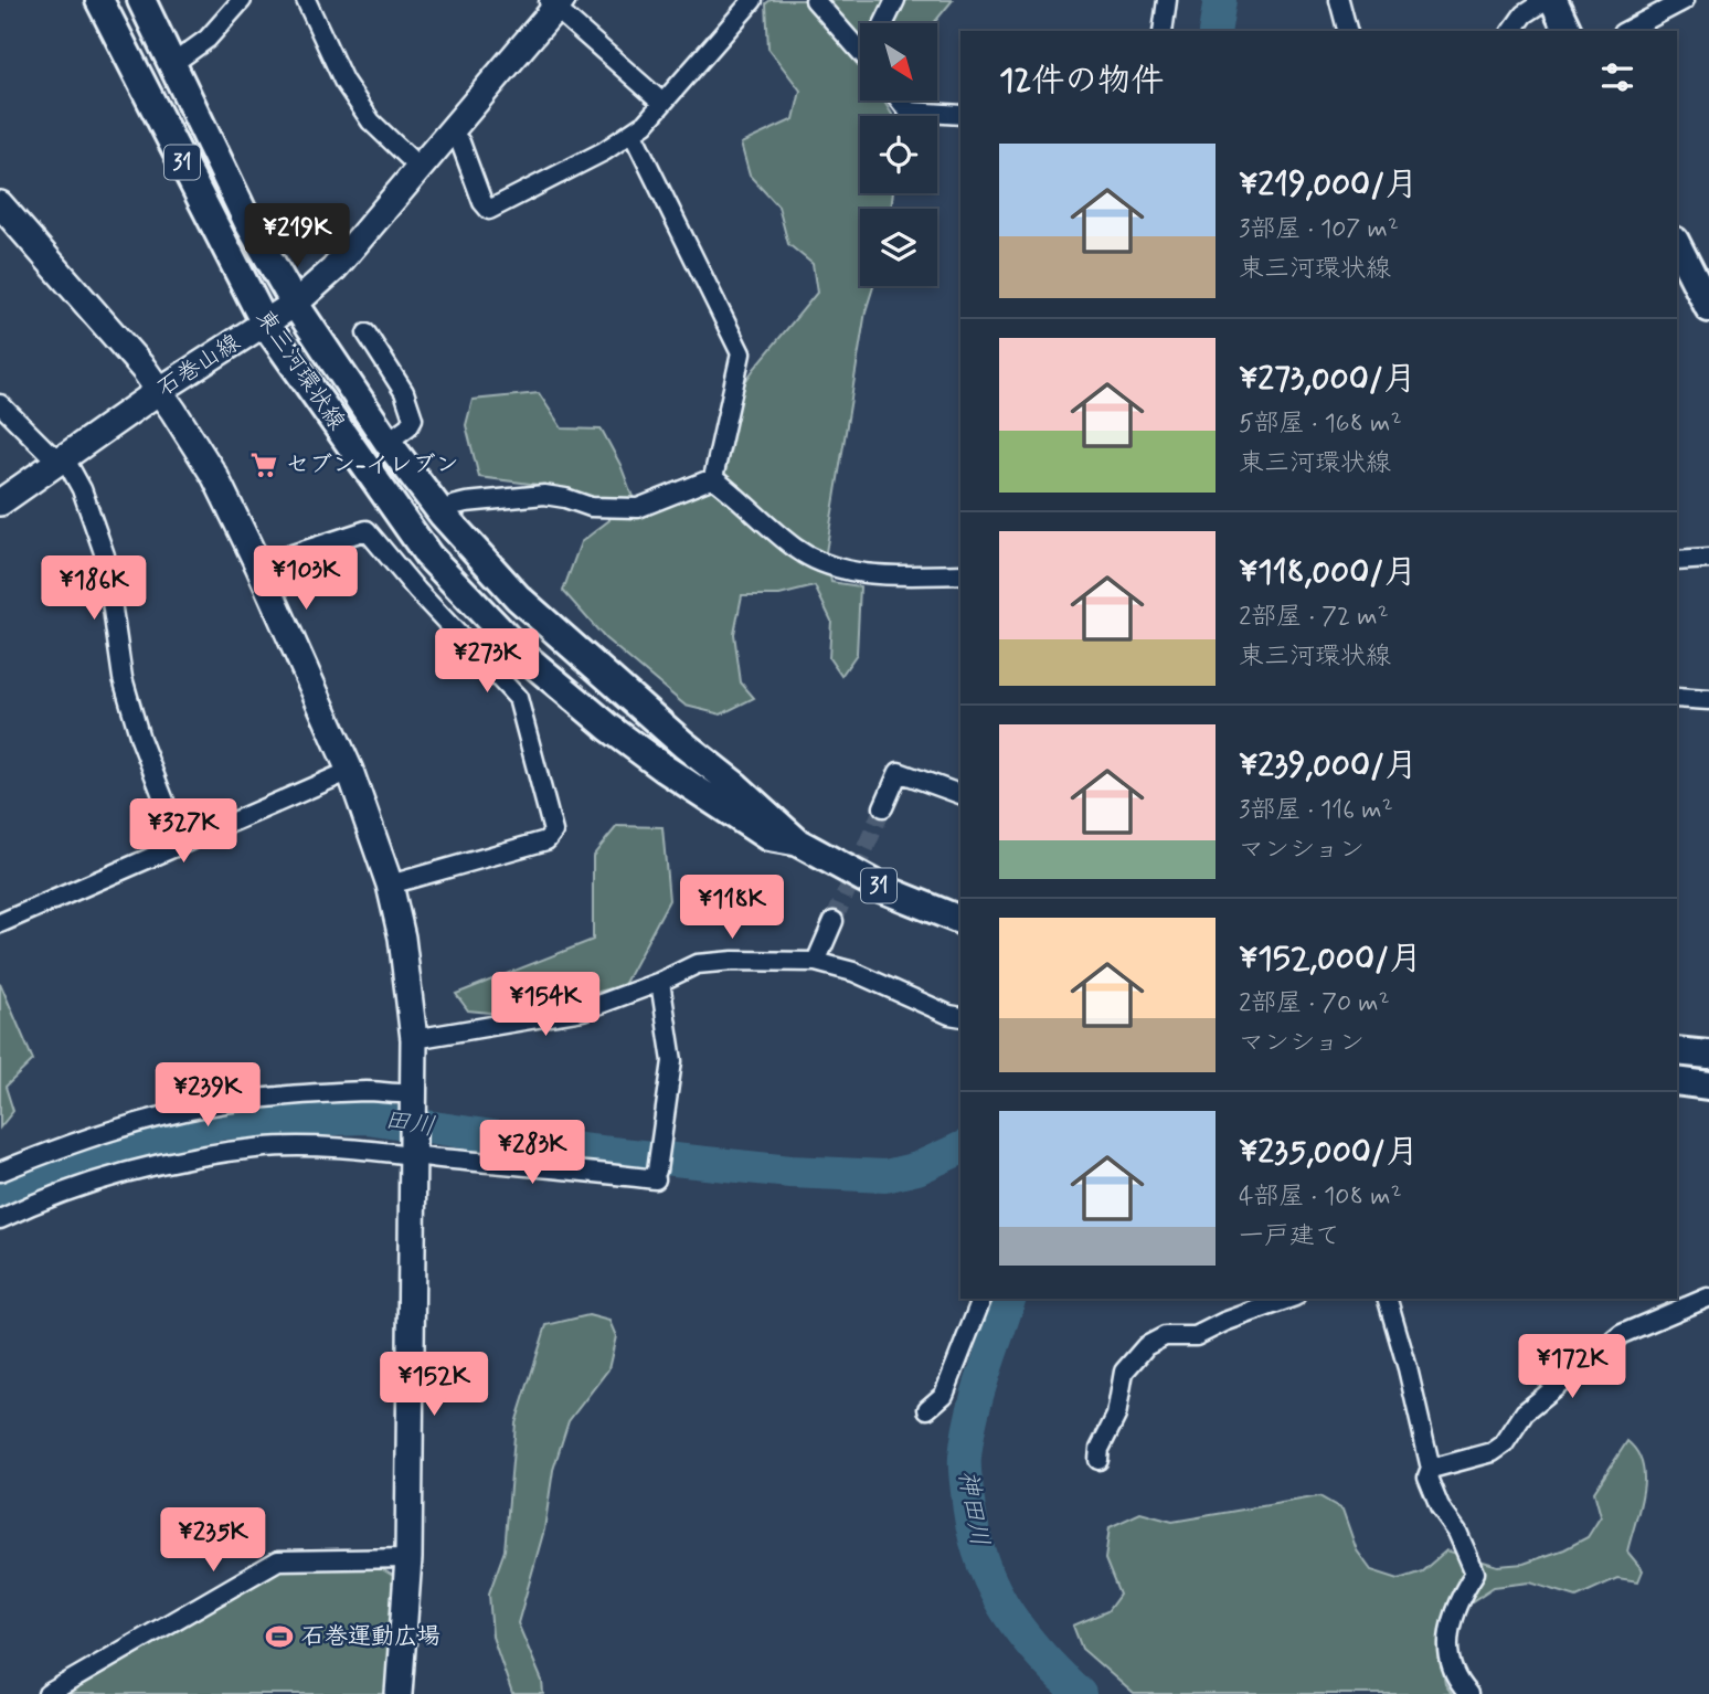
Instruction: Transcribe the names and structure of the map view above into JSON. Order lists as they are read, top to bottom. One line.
{"streets":{"main road":["31","東三河環状線"],"street":["石巻山線"]},"crossings":[["石巻山線","東三河環状線"]],"water":["田川","神田川"],"places":{"supermarket":["セブン-イレブン"],"sports":["石巻運動広場"]},"north":"bottom right","page":{"heading":"12件の物件","list":[{"name":"¥219,000/月","note":"3部屋 · 107 m² · 東三河環状線"},{"name":"¥273,000/月","note":"5部屋 · 168 m² · 東三河環状線"},{"name":"¥118,000/月","note":"2部屋 · 72 m² · 東三河環状線"},{"name":"¥239,000/月","note":"3部屋 · 116 m² · マンション"},{"name":"¥152,000/月","note":"2部屋 · 70 m² · マンション"},{"name":"¥235,000/月","note":"4部屋 · 108 m² · 一戸建て"}],"price":["¥219K","¥103K","¥186K","¥273K","¥327K","¥118K","¥154K","¥239K","¥283K","¥172K","¥152K","¥235K"]}}
